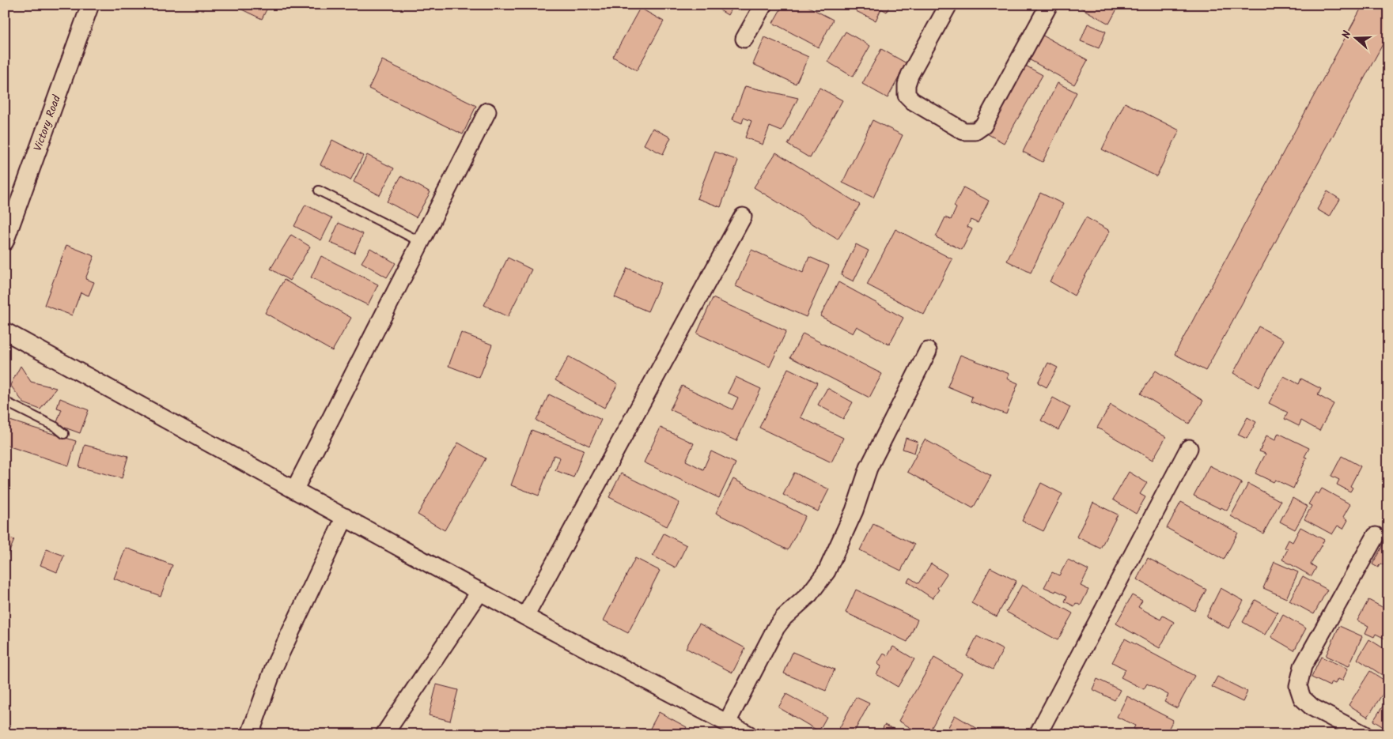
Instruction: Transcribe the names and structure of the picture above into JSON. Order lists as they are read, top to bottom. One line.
{"streets":{"street":["Victory Road"]},"north":"left"}
